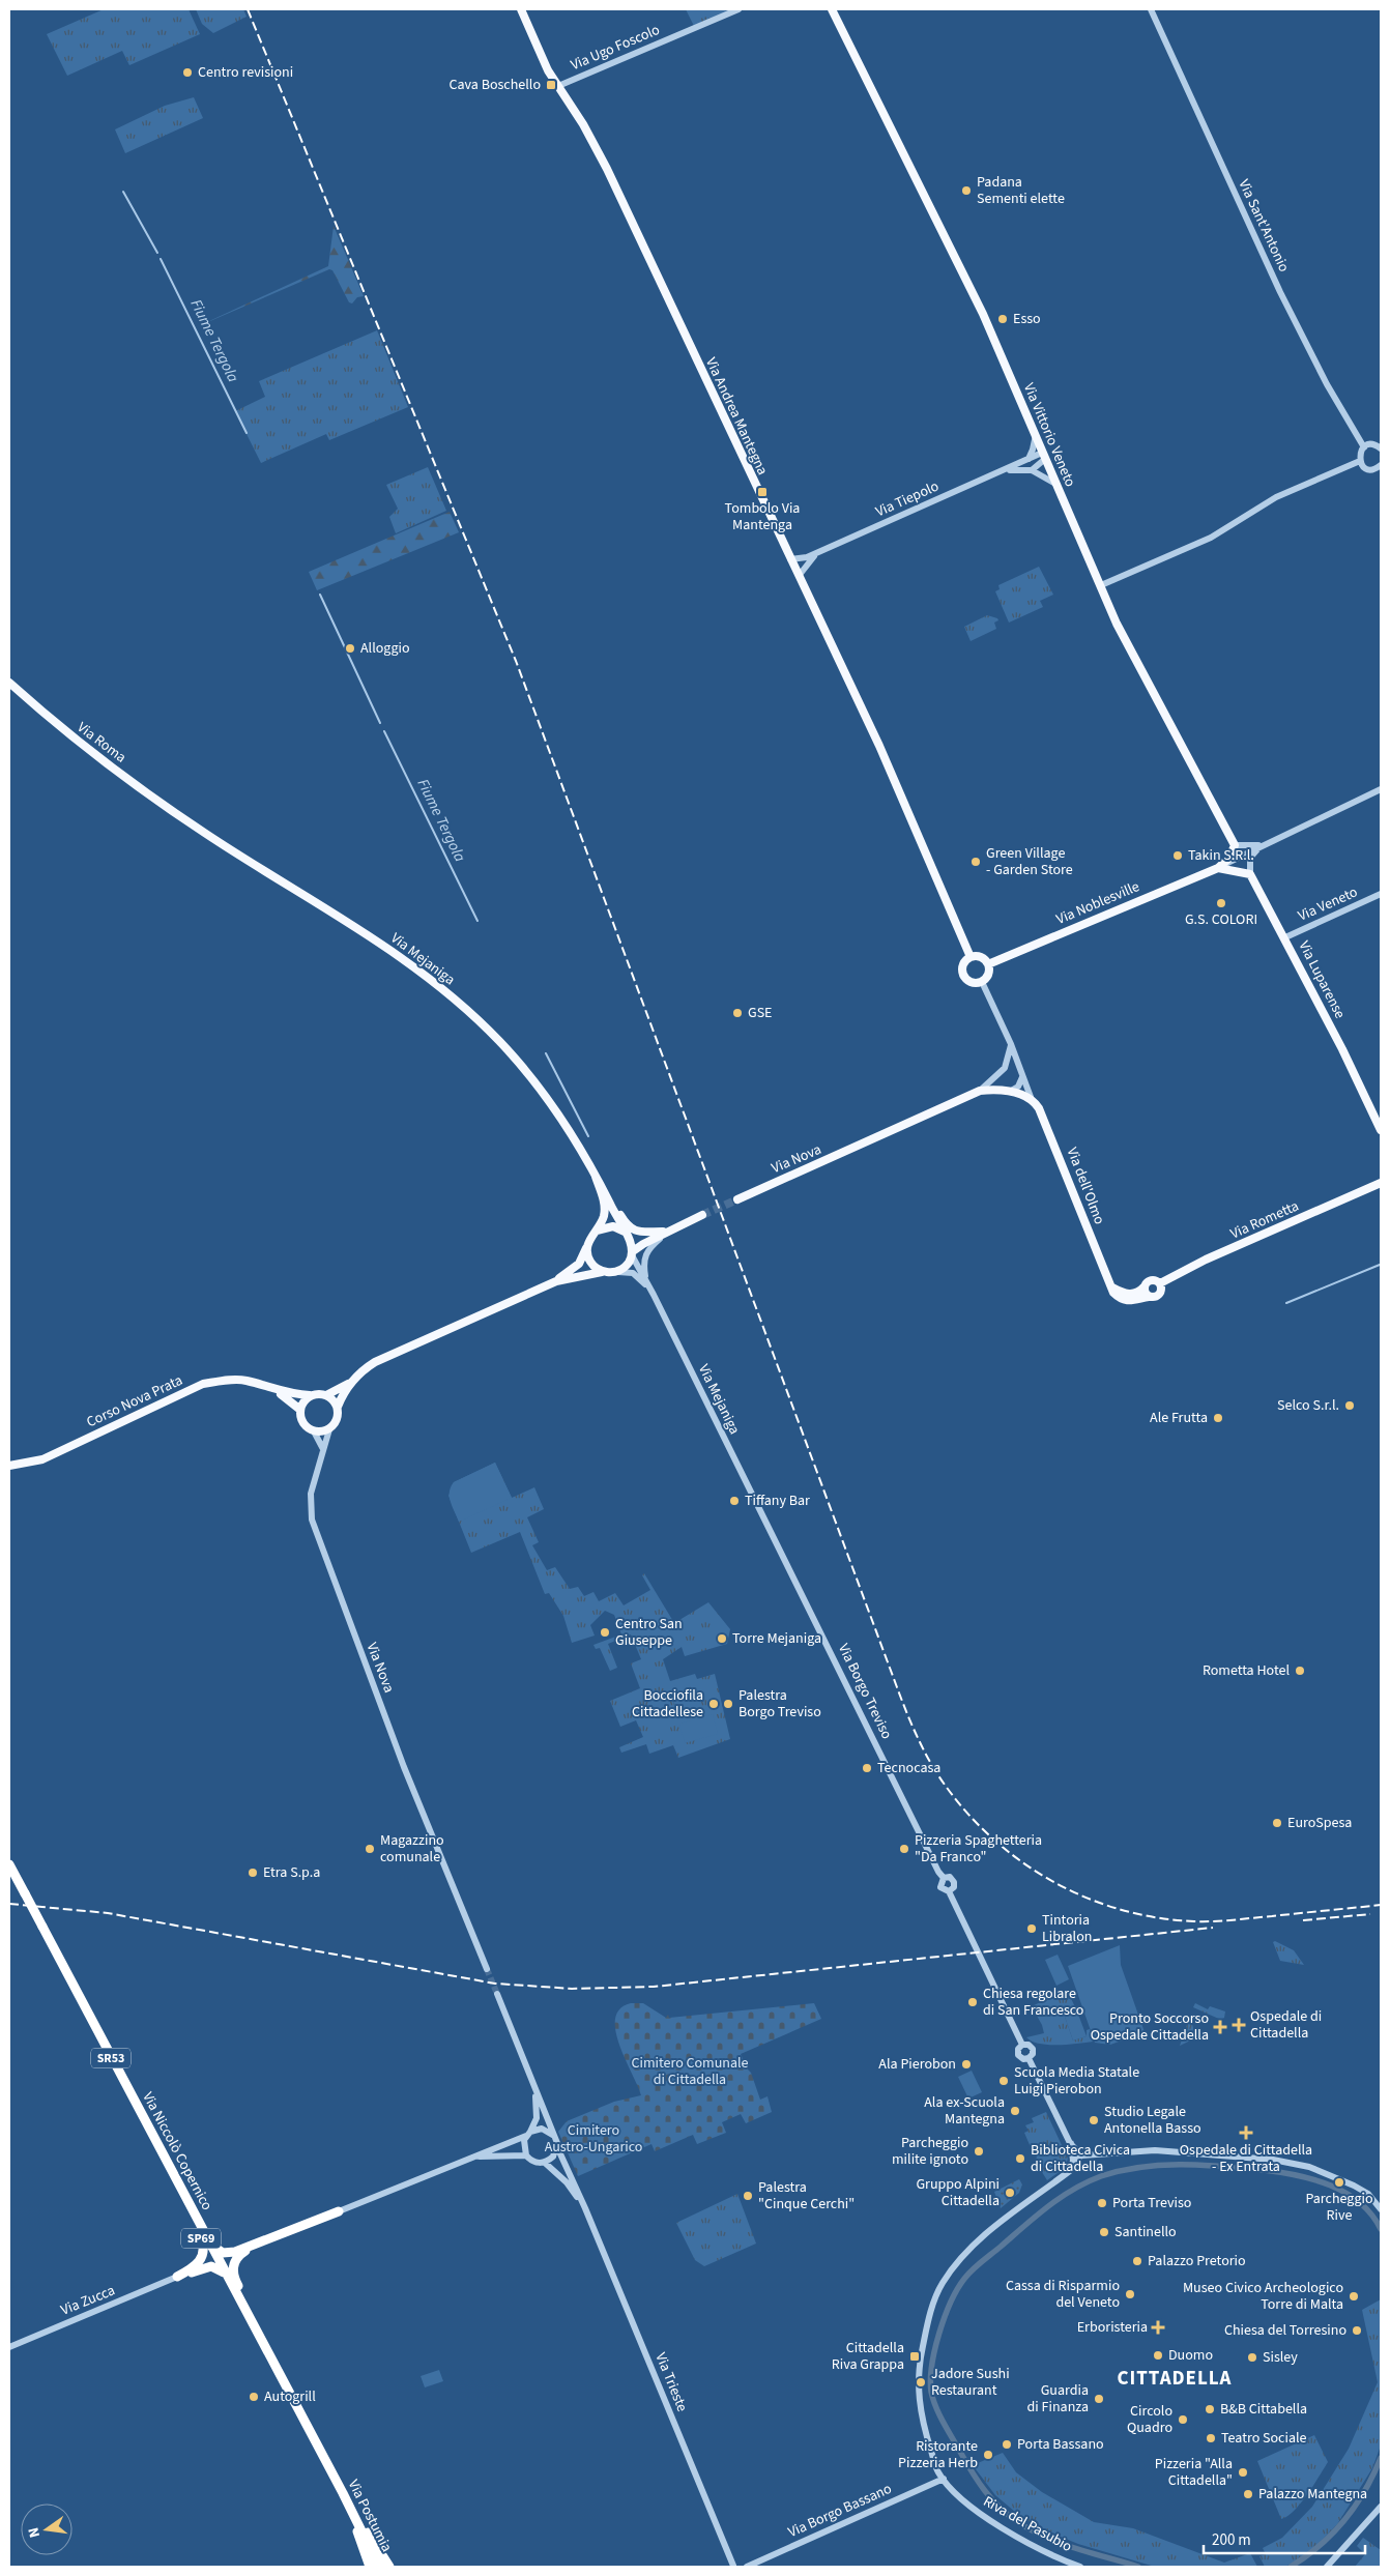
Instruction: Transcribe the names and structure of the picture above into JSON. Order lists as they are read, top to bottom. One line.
{"streets":{"highway":["SR53","Via Niccolò Copernico","SP69","Via Postumia"],"main road":["Via Andrea Mantegna","Via Vittorio Veneto","Via Roma","Via Noblesville","Via Mejaniga","Via Luparense","Via Nova","Via dell'Olmo","Via Rometta","Corso Nova Prata"],"street":["Via Ugo Foscolo","Via Sant'Antonio","Via Tiepolo","Via Veneto","Via Borgo Treviso","Via Zucca","Via Trieste","Via Borgo Bassano","Riva del Pasubio"]},"crossings":[["Via Ugo Foscolo","Via Andrea Mantegna"],["Via Andrea Mantegna","Via Tiepolo"],["Via Andrea Mantegna","Via Noblesville"],["Via Andrea Mantegna","Via dell'Olmo"],["Via Vittorio Veneto","Via Tiepolo"],["Via Vittorio Veneto","Via Noblesville"],["Via Roma","Via Mejaniga"],["Via Noblesville","Via dell'Olmo"],["Via Veneto","Via Luparense"],["Via Mejaniga","Via Nova"],["Via Mejaniga","Via Borgo Treviso"],["Via Nova","Corso Nova Prata"],["Via dell'Olmo","Via Rometta"],["Via Borgo Treviso","Riva del Pasubio"],["Via Niccolò Copernico","SP69"],["Via Niccolò Copernico","Via Postumia"],["SP69","Via Zucca"],["SP69","Via Trieste"],["Via Borgo Bassano","Riva del Pasubio"]],"districts":["CITTADELLA"],"water":["Fiume Tergola"],"parks":["Cimitero Comunale di Cittadella","Cimitero Austro-Ungarico"],"places":{"other":["Centro revisioni","Padana Sementi elette","Esso","Alloggio","Takin S.R.l.","Green Village - Garden Store","G.S. COLORI","GSE","Selco S.r.l.","Ale Frutta","Tiffany Bar","Centro San Giuseppe","Torre Mejaniga","Rometta Hotel","Bocciofila Cittadellese","Palestra Borgo Treviso","Tecnocasa","EuroSpesa","Magazzino comunale","Pizzeria Spaghetteria \"Da Franco\"","Etra S.p.a","Tintoria Libralon","Chiesa regolare di San Francesco","Ala Pierobon","Scuola Media Statale Luigi Pierobon","Ala ex-Scuola Mantegna","Studio Legale Antonella Basso","Parcheggio milite ignoto","Biblioteca Civica di Cittadella","Parcheggio Rive","Gruppo Alpini Cittadella","Palestra \"Cinque Cerchi\"","Porta Treviso","Santinello","Palazzo Pretorio","Cassa di Risparmio del Veneto","Museo Civico Archeologico Torre di Malta","Chiesa del Torresino","Duomo","Sisley","Jadore Sushi Restaurant","Autogrill","Guardia di Finanza","B&B Cittabella","Circolo Quadro","Teatro Sociale","Porta Bassano","Ristorante Pizzeria Herb","Pizzeria \"Alla Cittadella\"","Palazzo Mantegna"],"transit":["Cava Boschello","Tombolo Via Mantenga","Cittadella Riva Grappa"],"health":["Ospedale di Cittadella","Pronto Soccorso Ospedale Cittadella","Ospedale di Cittadella - Ex Entrata","Erboristeria"]},"scale_bar":"200 m","north":"left"}
